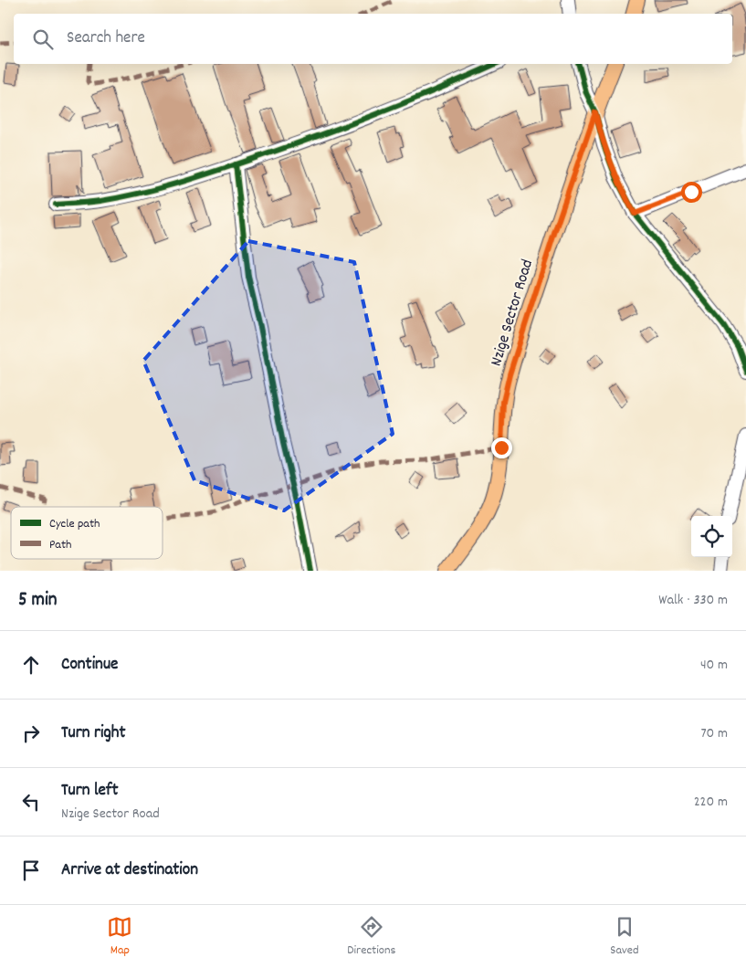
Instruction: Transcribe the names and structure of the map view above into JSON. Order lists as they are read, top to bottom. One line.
{"streets":{"main road":["Nzige Sector Road"]},"legend":["Cycle path","Path"],"page":{"search":"Search here","heading":["5 min","Walk · 330 m"],"list":[["Continue","40 m"],["Turn right","70 m"],["Turn left","Nzige Sector Road","220 m"],"Arrive at destination"],"nav":["Map","Directions","Saved"]}}
